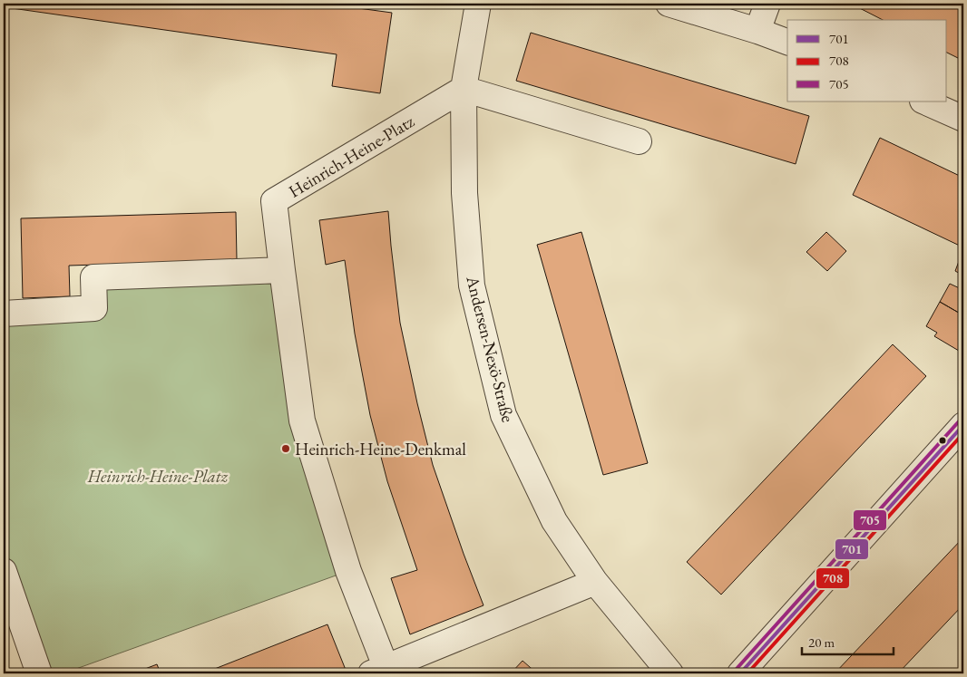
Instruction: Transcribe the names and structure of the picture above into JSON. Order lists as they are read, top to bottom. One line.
{"streets":{"street":["Heinrich-Heine-Platz","Andersen-Nexö-Straße"]},"crossings":[["Heinrich-Heine-Platz","Andersen-Nexö-Straße"]],"parks":["Heinrich-Heine-Platz"],"places":["Heinrich-Heine-Denkmal"],"lines":["transit line 705","transit line 701","transit line 708"],"legend":["701","708","705"],"scale_bar":"20 m"}
